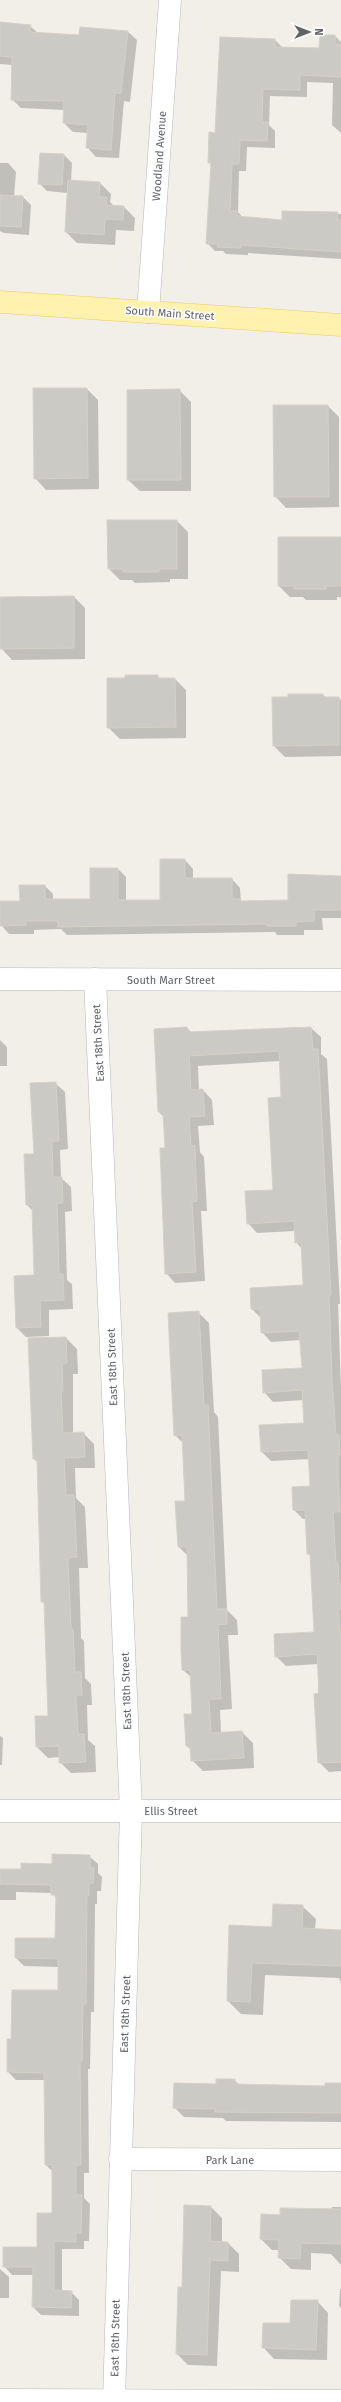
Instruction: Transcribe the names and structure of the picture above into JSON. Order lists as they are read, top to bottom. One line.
{"streets":{"main road":["South Main Street"],"street":["Woodland Avenue","South Marr Street","East 18th Street","Ellis Street","Park Lane"]},"crossings":[["Woodland Avenue","South Main Street"],["South Marr Street","East 18th Street"],["East 18th Street","Ellis Street"],["East 18th Street","Park Lane"]],"north":"right"}
